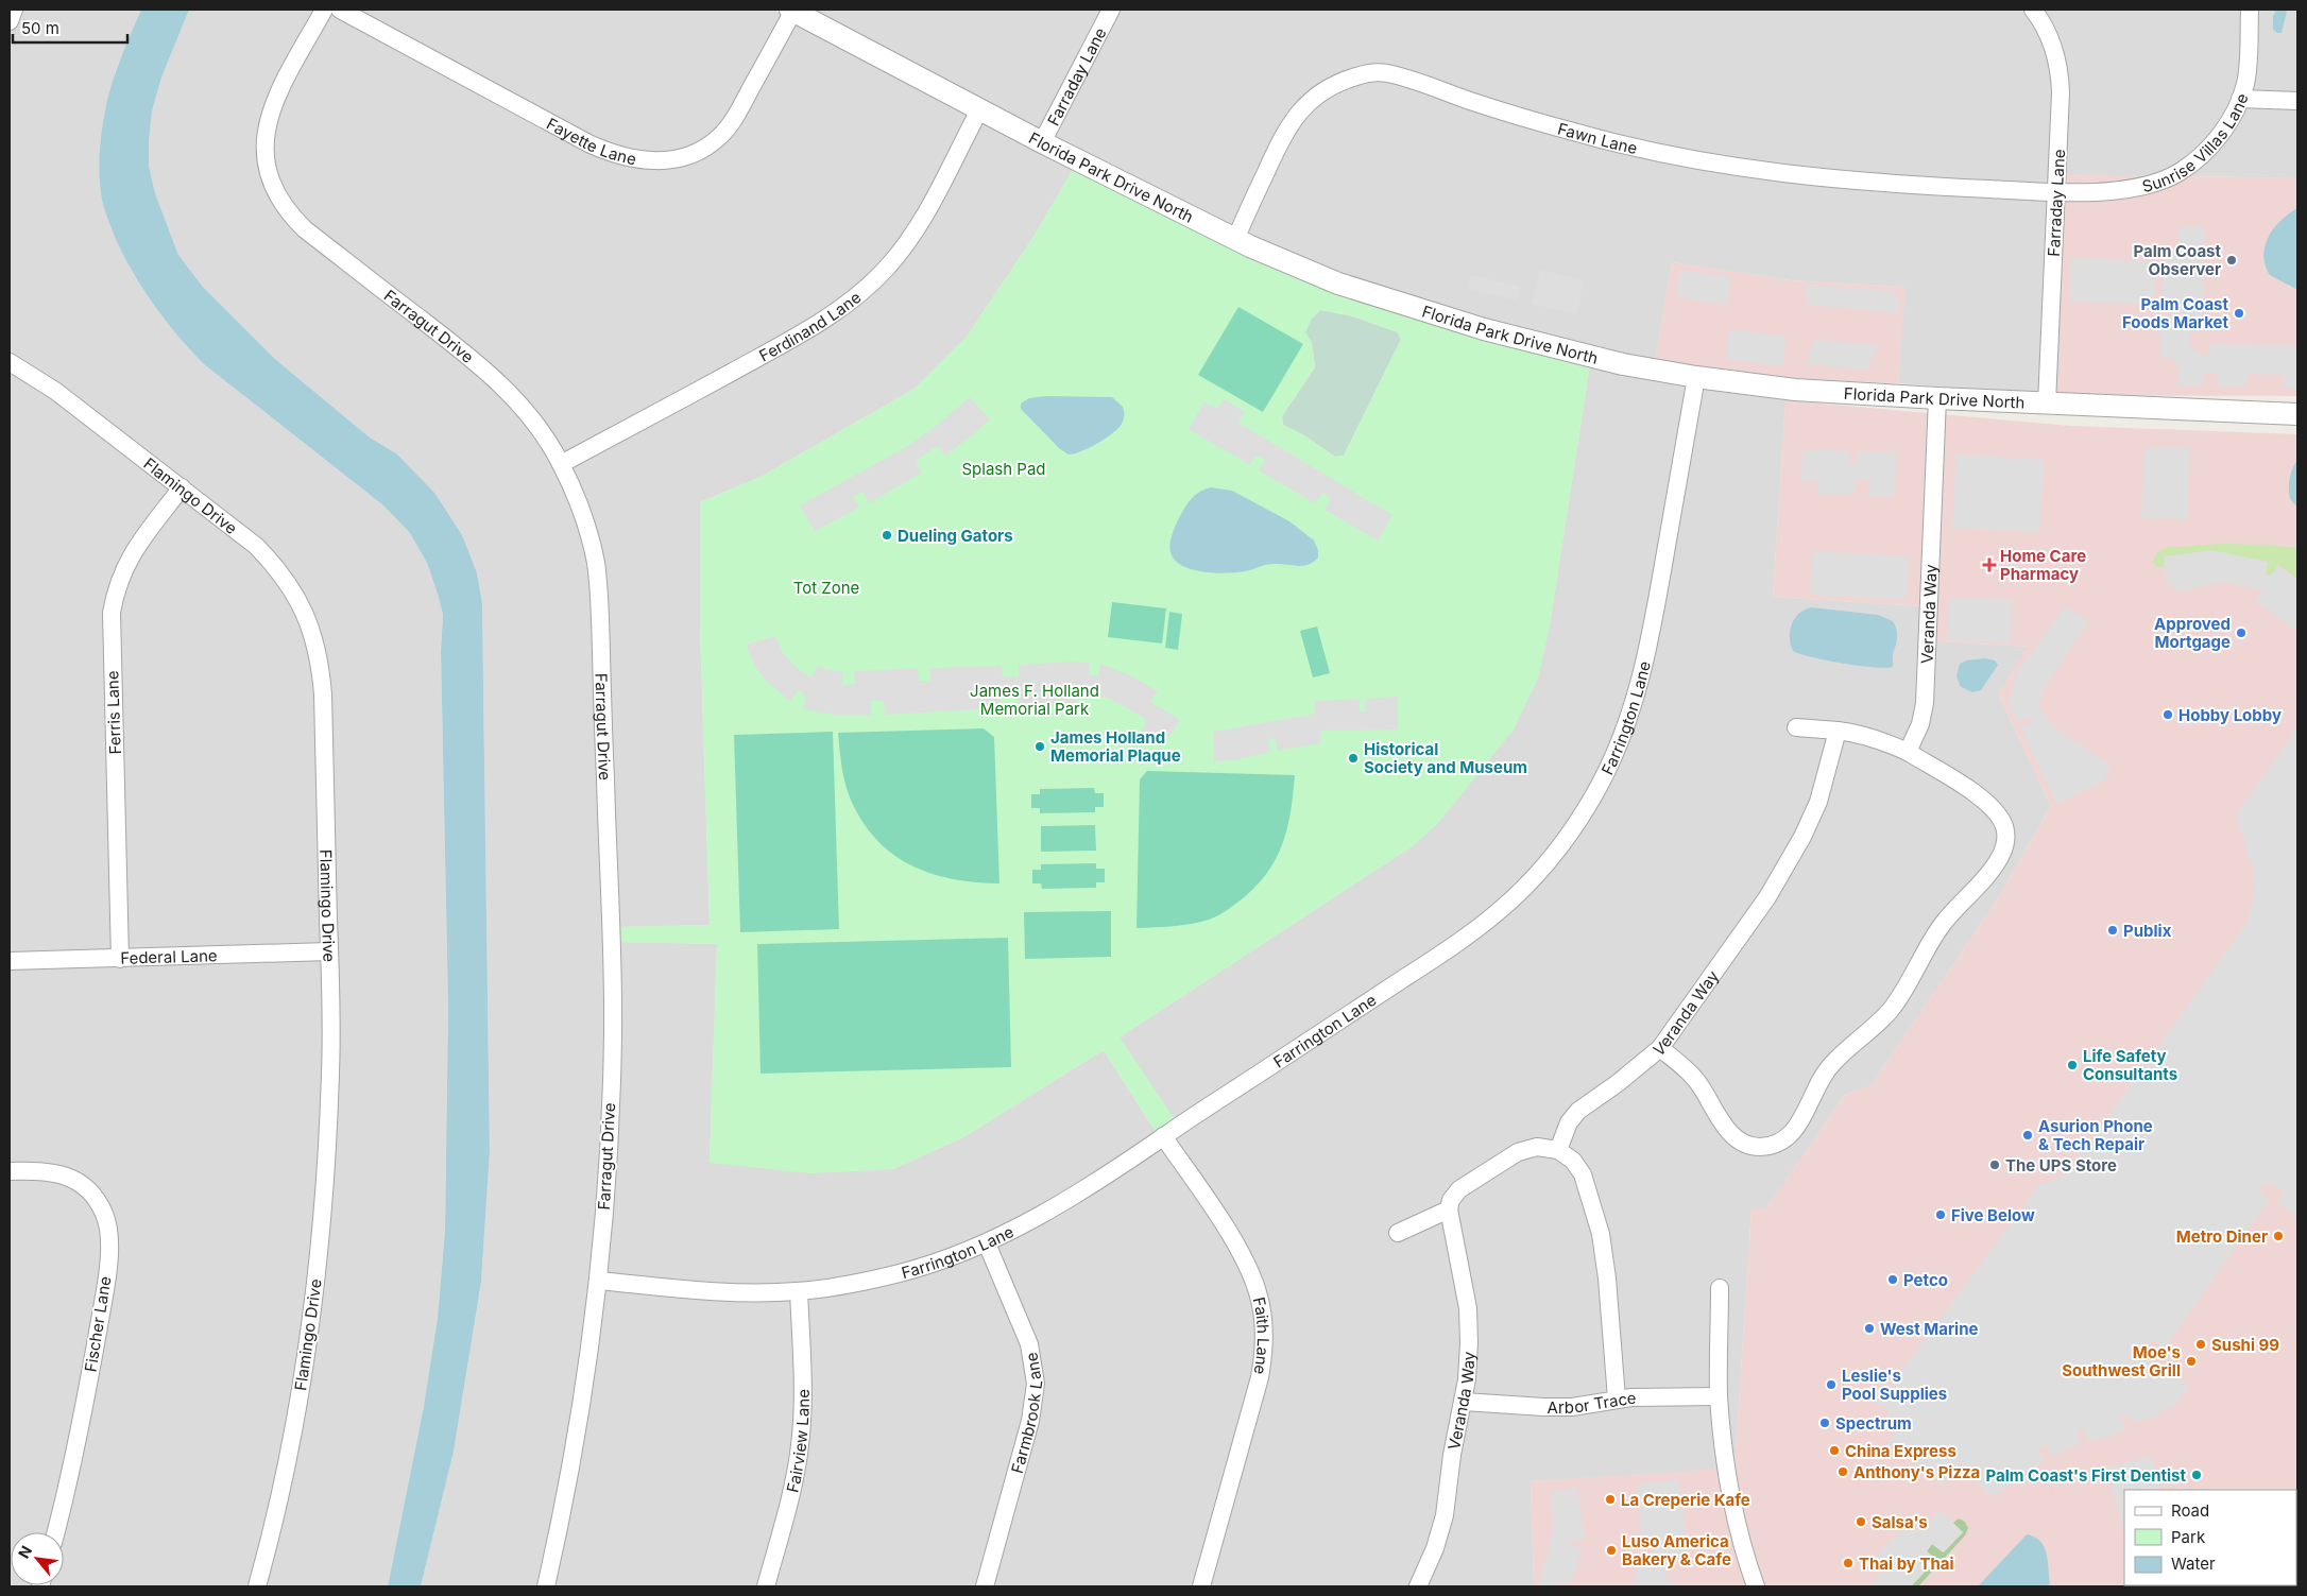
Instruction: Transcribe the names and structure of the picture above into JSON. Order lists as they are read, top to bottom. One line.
{"streets":{"street":["Farraday Lane","Sunrise Villas Lane","Fawn Lane","Fayette Lane","Florida Park Drive North","Ferdinand Lane","Farragut Drive","Flamingo Drive","Veranda Way","Ferris Lane","Farrington Lane","Federal Lane","Fischer Lane","Faith Lane","Arbor Trace","Farmbrook Lane","Fairview Lane"]},"crossings":[["Farraday Lane","Sunrise Villas Lane"],["Farraday Lane","Fawn Lane"],["Farraday Lane","Florida Park Drive North"],["Sunrise Villas Lane","Fawn Lane"],["Fawn Lane","Florida Park Drive North"],["Fayette Lane","Florida Park Drive North"],["Florida Park Drive North","Ferdinand Lane"],["Florida Park Drive North","Veranda Way"],["Florida Park Drive North","Farrington Lane"],["Ferdinand Lane","Farragut Drive"],["Farragut Drive","Farrington Lane"],["Flamingo Drive","Ferris Lane"],["Flamingo Drive","Federal Lane"],["Veranda Way","Arbor Trace"],["Ferris Lane","Federal Lane"],["Farrington Lane","Faith Lane"],["Farrington Lane","Farmbrook Lane"],["Farrington Lane","Fairview Lane"]],"parks":["Splash Pad","Tot Zone","James F. Holland Memorial Park"],"places":{"other":["Palm Coast Observer","Palm Coast Foods Market","Dueling Gators","Approved Mortgage","Hobby Lobby","James Holland Memorial Plaque","Historical Society and Museum","Publix","Life Safety Consultants","Asurion Phone & Tech Repair","The UPS Store","Five Below","Metro Diner","Petco","West Marine","Sushi 99","Moe's Southwest Grill","Leslie's Pool Supplies","Spectrum","China Express","Anthony's Pizza","Palm Coast's First Dentist","La Creperie Kafe","Salsa's","Luso America Bakery & Cafe","Thai by Thai"],"health":["Home Care Pharmacy"]},"legend":["Road","Park","Water"],"scale_bar":"50 m","north":"top left"}
